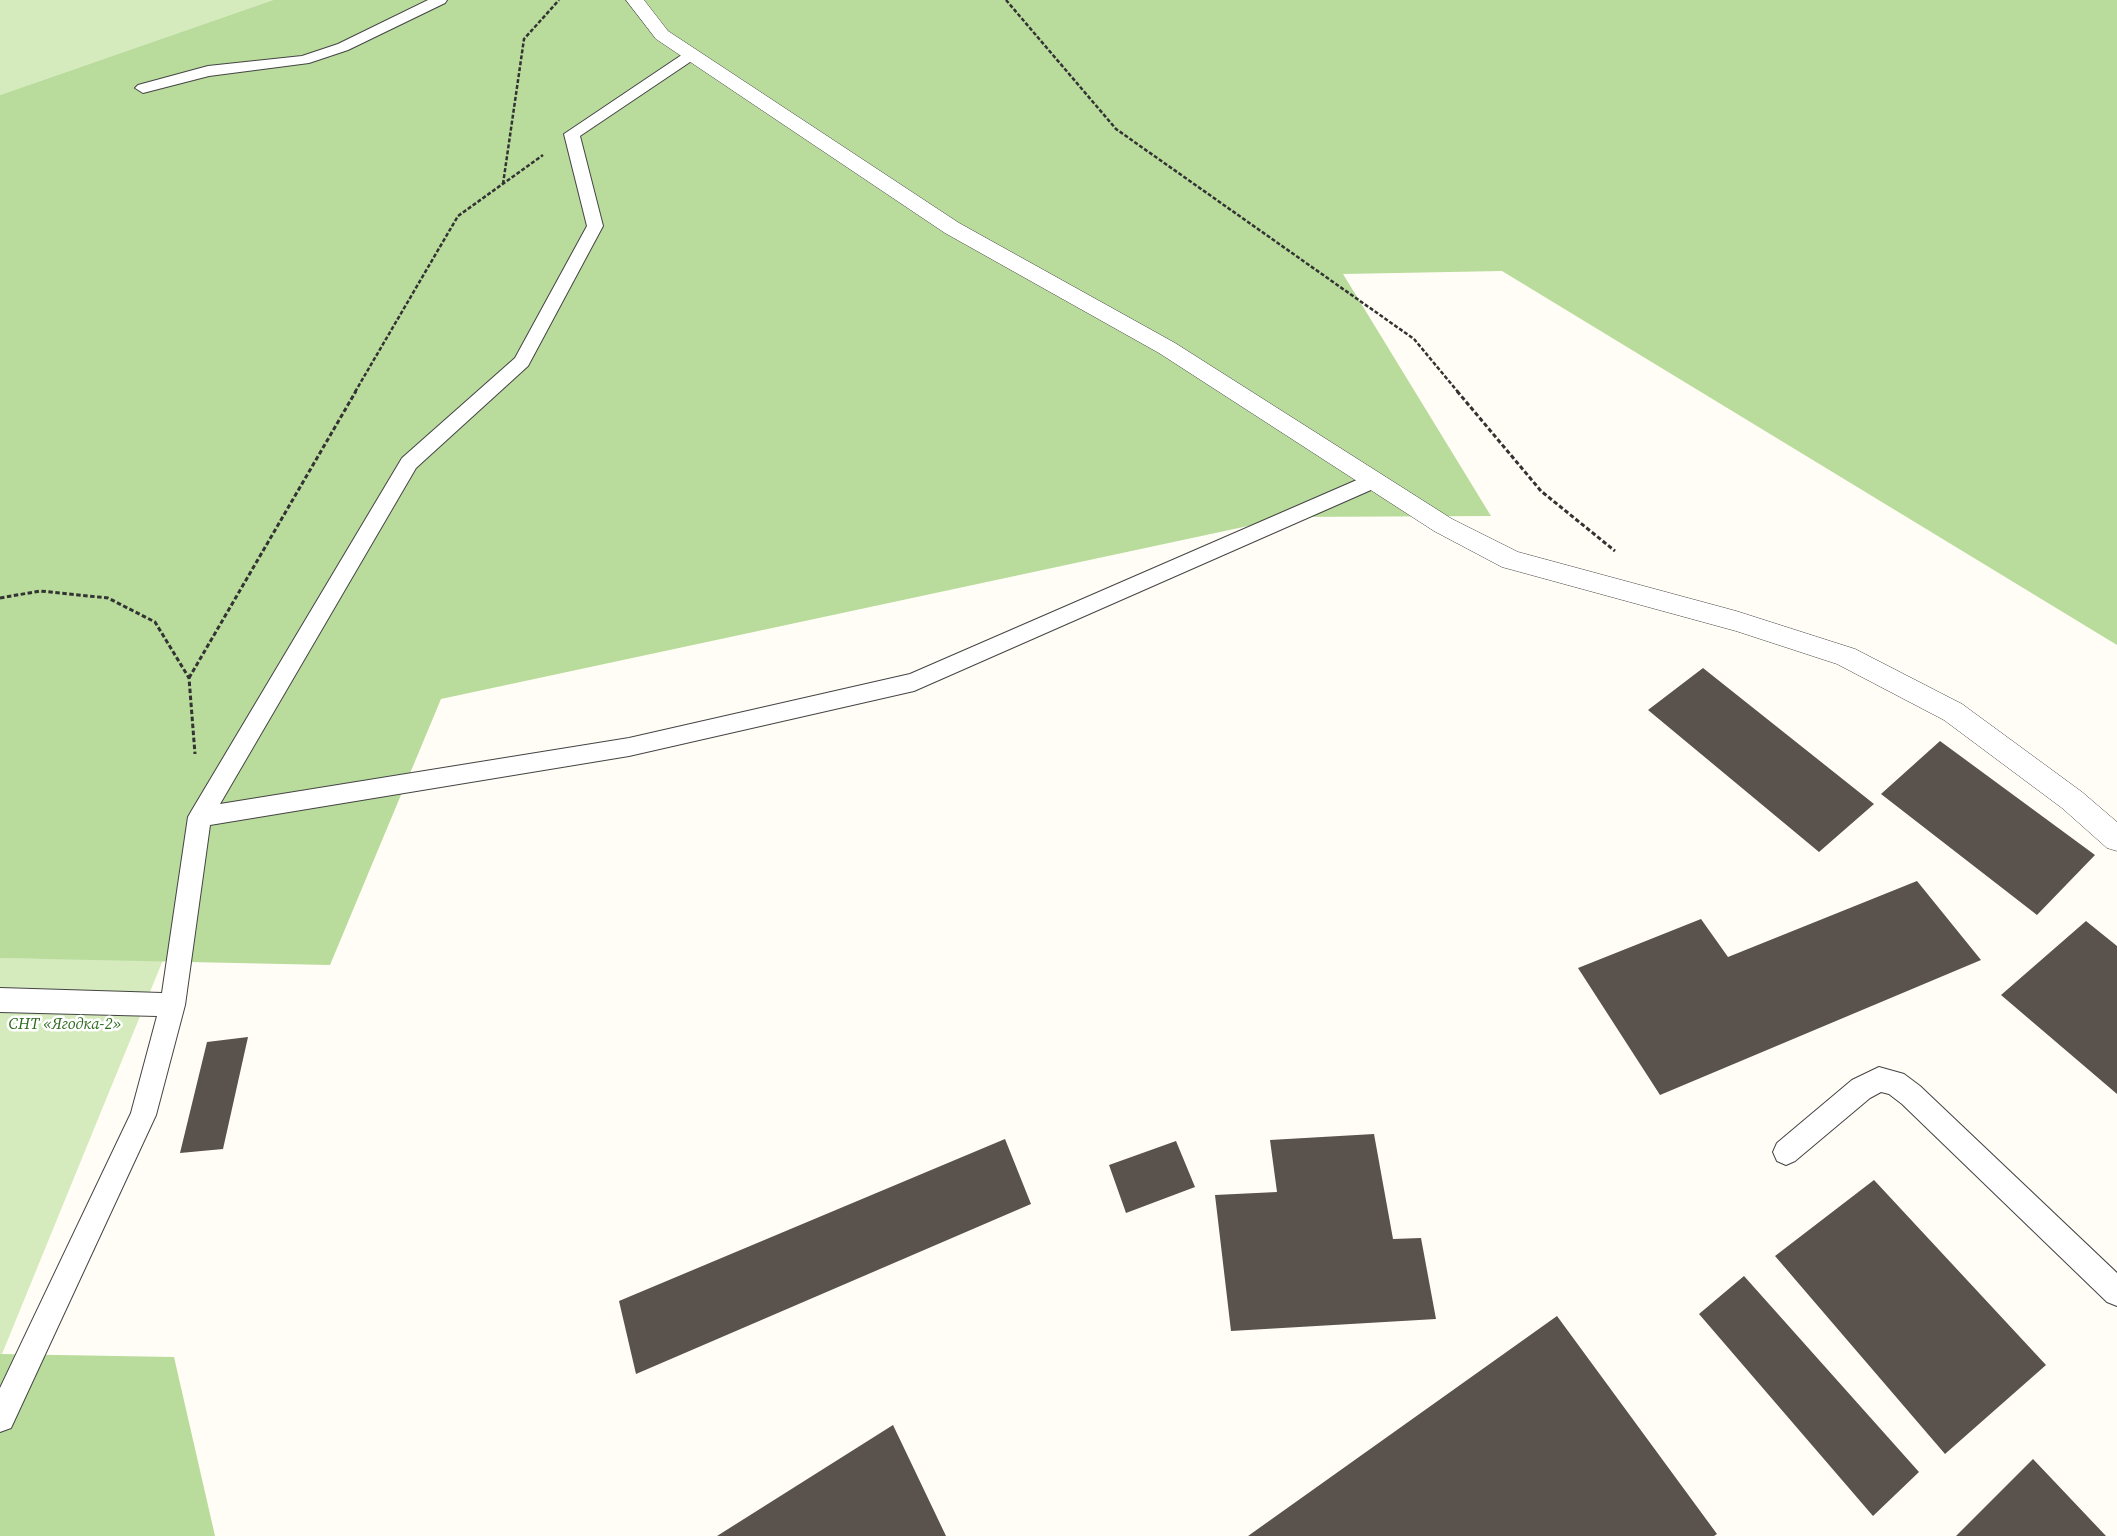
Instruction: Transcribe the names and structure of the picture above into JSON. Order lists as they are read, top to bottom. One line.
{"parks":["СНТ «Ягодка-2»"]}
